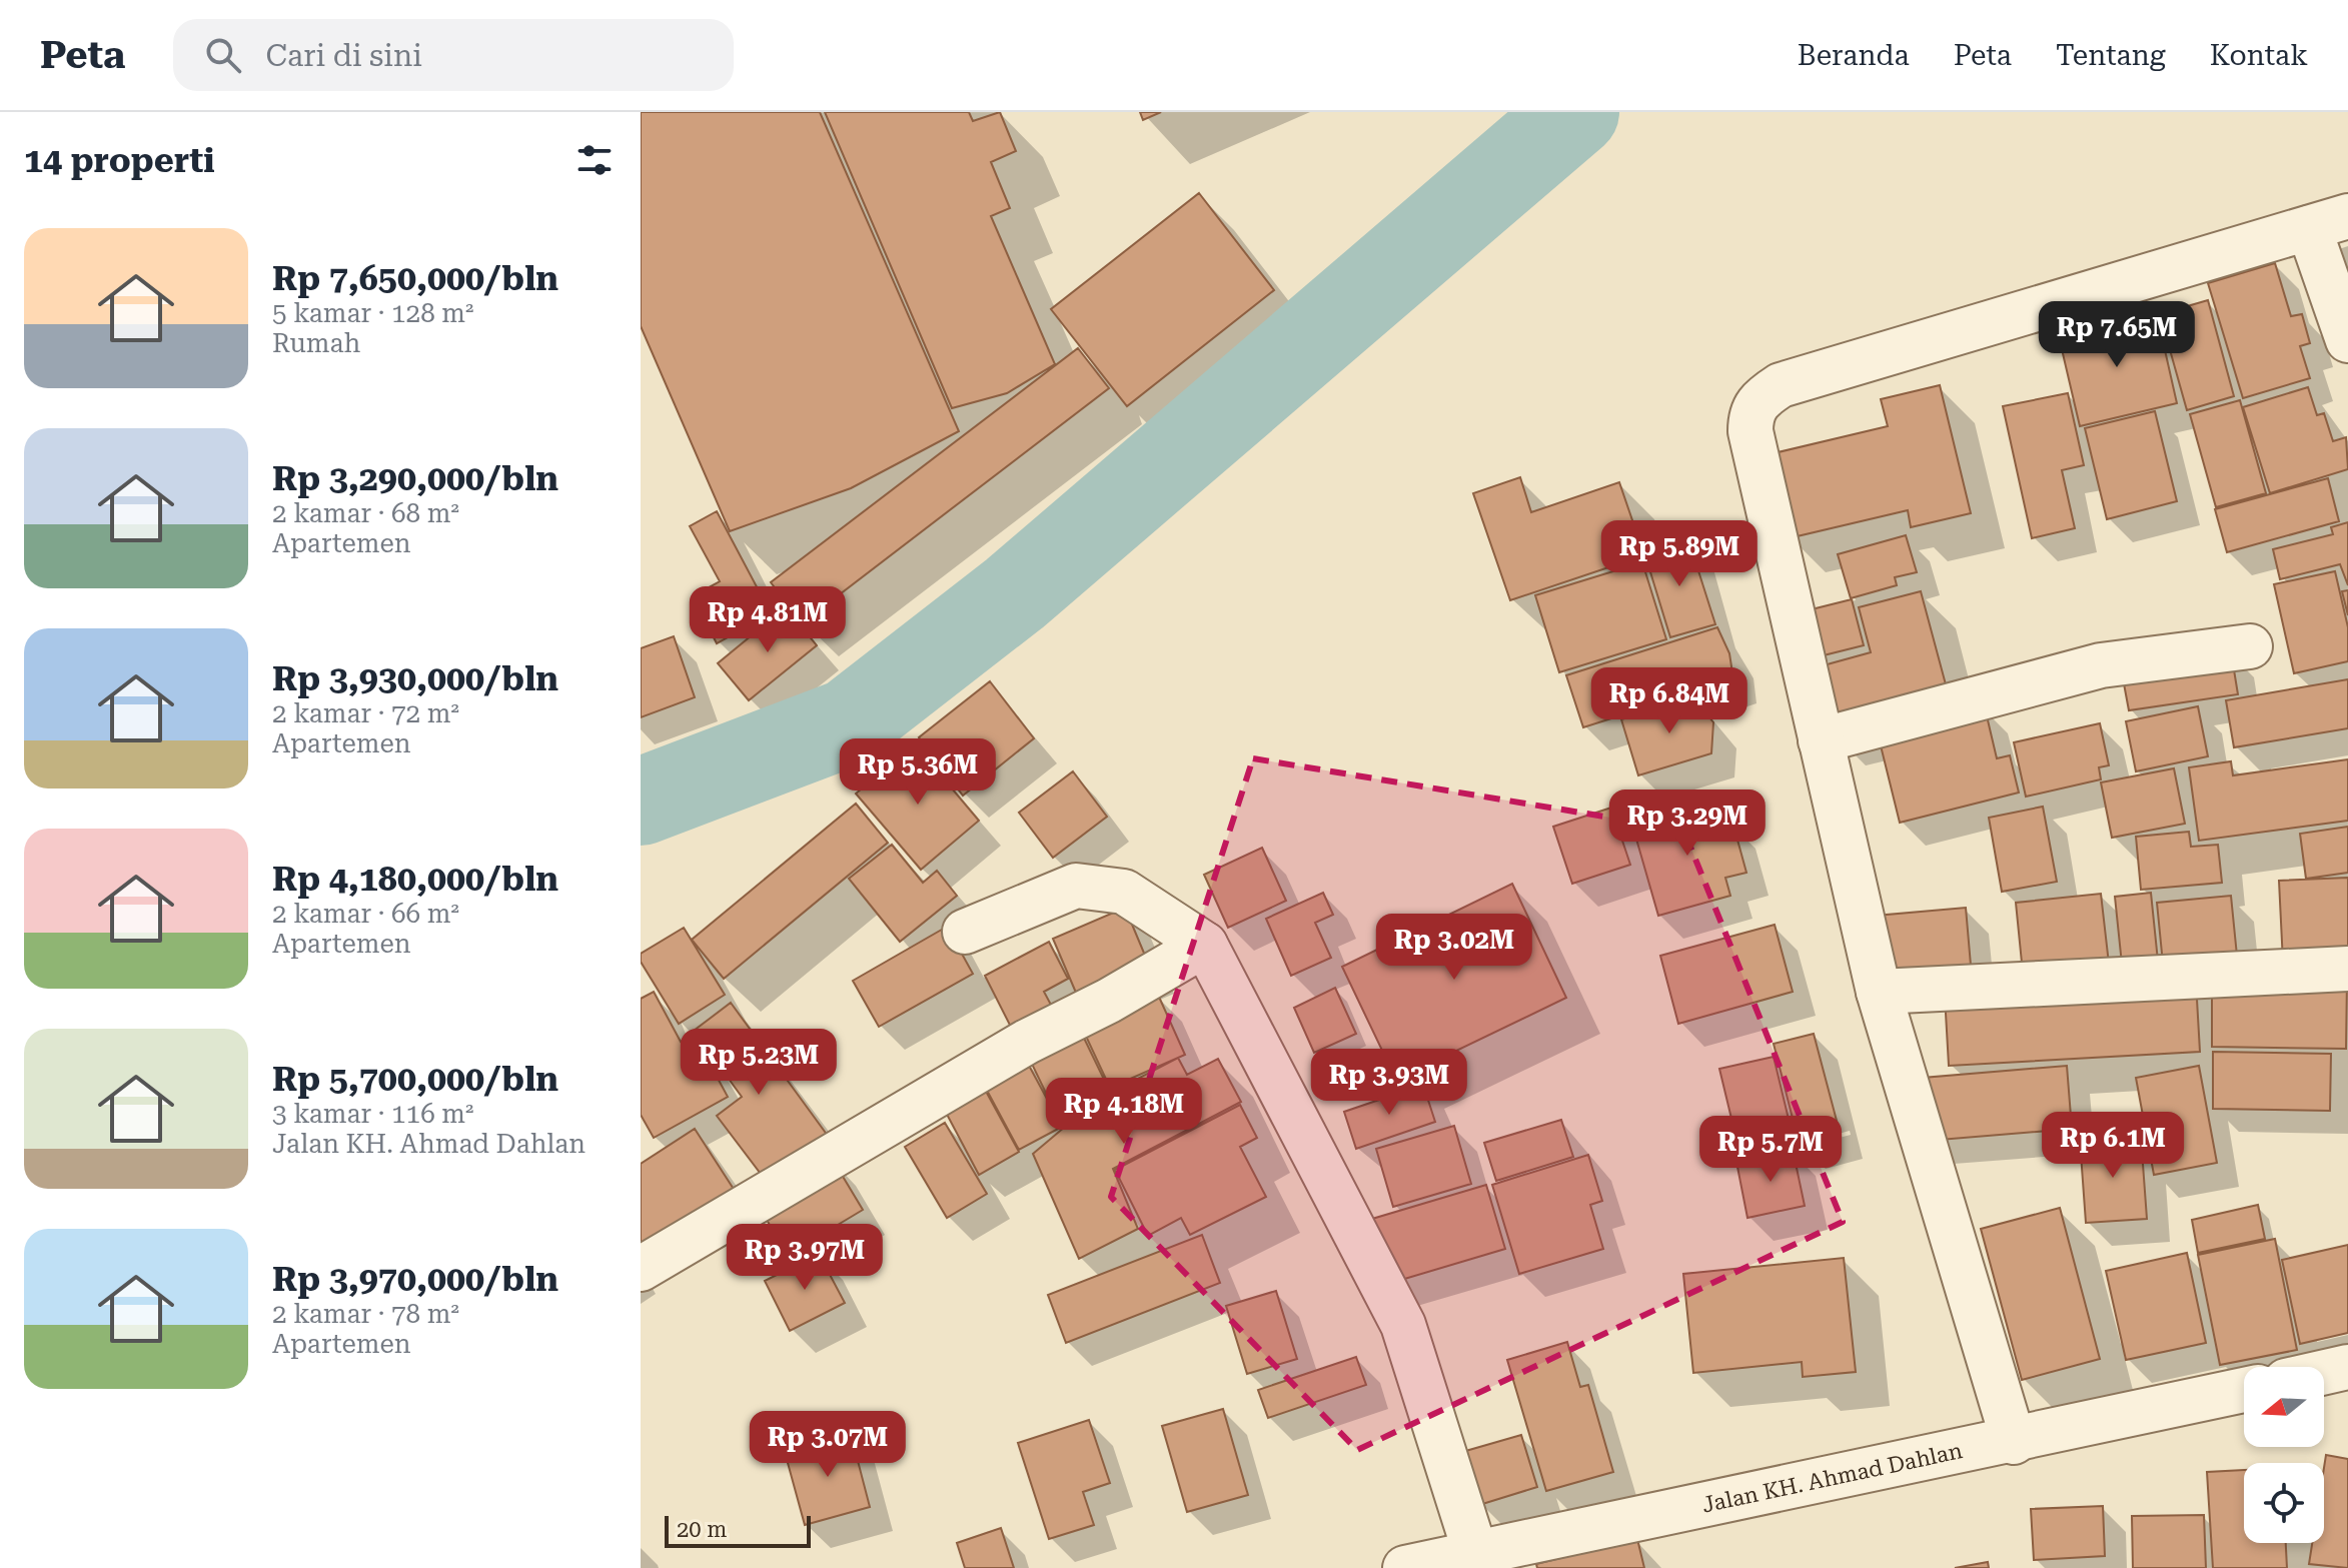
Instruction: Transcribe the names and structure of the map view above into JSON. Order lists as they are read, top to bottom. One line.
{"streets":{"street":["Jalan KH. Ahmad Dahlan"]},"scale_bar":"20 m","north":"left","page":{"header":"Peta","search":"Cari di sini","nav":["Beranda","Peta","Tentang","Kontak"],"heading":"14 properti","list":[{"name":"Rp 7,650,000/bln","note":"5 kamar · 128 m² · Rumah"},{"name":"Rp 3,290,000/bln","note":"2 kamar · 68 m² · Apartemen"},{"name":"Rp 3,930,000/bln","note":"2 kamar · 72 m² · Apartemen"},{"name":"Rp 4,180,000/bln","note":"2 kamar · 66 m² · Apartemen"},{"name":"Rp 5,700,000/bln","note":"3 kamar · 116 m² · Jalan KH. Ahmad Dahlan"},{"name":"Rp 3,970,000/bln","note":"2 kamar · 78 m² · Apartemen"}],"price":["Rp 7.65M","Rp 5.89M","Rp 4.81M","Rp 6.84M","Rp 5.36M","Rp 3.29M","Rp 3.02M","Rp 5.23M","Rp 3.93M","Rp 4.18M","Rp 6.1M","Rp 5.7M","Rp 3.97M","Rp 3.07M"],"scale":"20 m"}}
